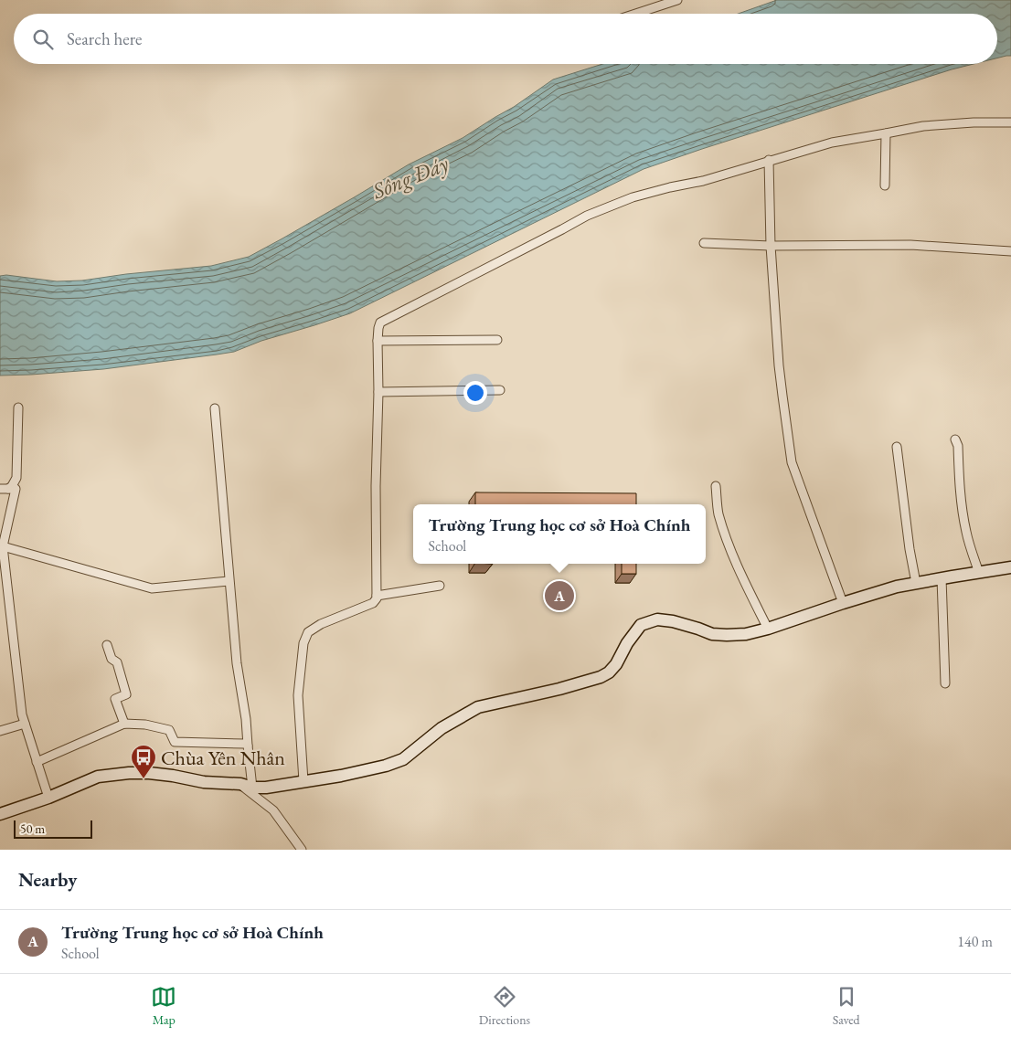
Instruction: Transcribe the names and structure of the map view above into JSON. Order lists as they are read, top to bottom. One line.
{"water":["Sông Đáy"],"places":{"bus stop":["Chùa Yên Nhân"]},"scale_bar":"50 m","page":{"search":"Search here","popup":["Trường Trung học cơ sở Hoà Chính","School"],"pins":"A","scale":"50 m","heading":"Nearby","list":[{"mark":"A","name":"Trường Trung học cơ sở Hoà Chính","note":"School","value":"140 m"}],"nav":["Map","Directions","Saved"]}}
